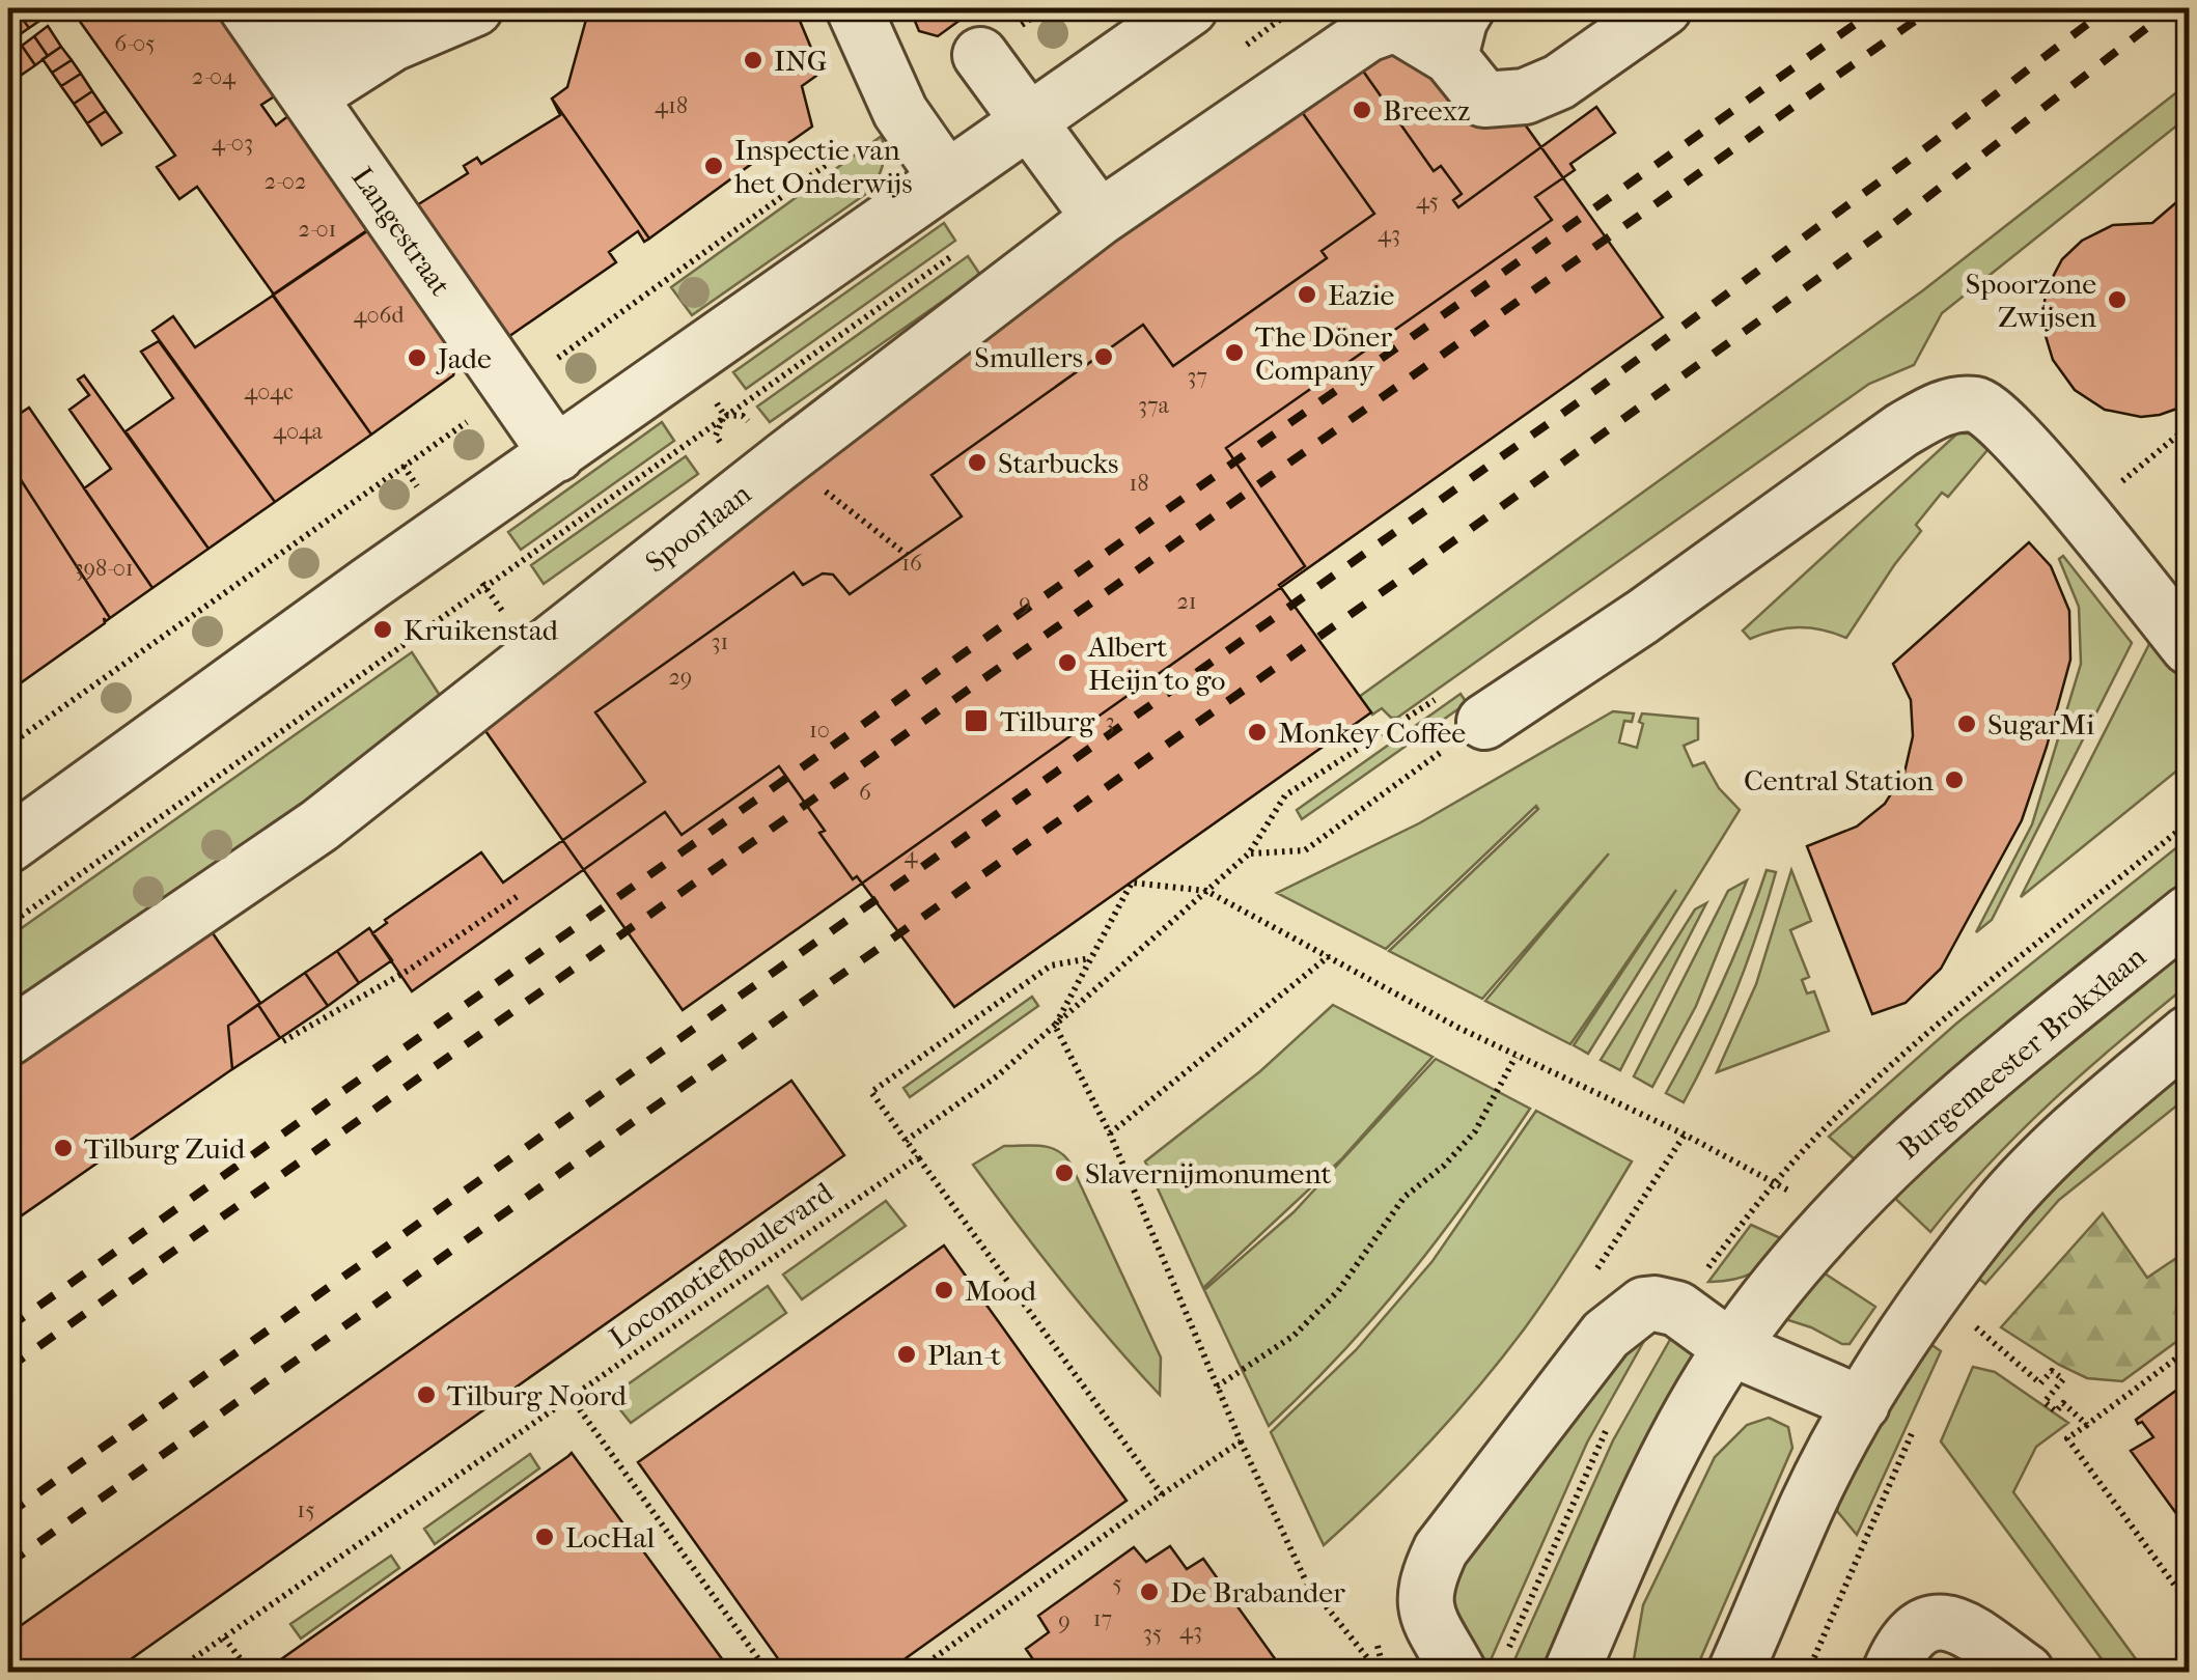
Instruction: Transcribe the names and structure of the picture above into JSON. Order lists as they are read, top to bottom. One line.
{"streets":{"street":["Langestraat","Spoorlaan","Burgemeester Brokxlaan"],"path":["Locomotiefboulevard"]},"places":{"other":["ING","Breexz","Inspectie van het Onderwijs","Eazie","Spoorzone Zwijsen","The Döner Company","Smullers","Jade","Starbucks","Kruikenstad","Albert Heijn to go","SugarMi","Monkey Coffee","Central Station","Tilburg Zuid","Slavernijmonument","Mood","Plan-t","Tilburg Noord","LocHal","De Brabander"],"transit":["Tilburg"]},"house_numbers":["6-05","2-04","418","4-03","2-02","45","2-01","43","406d","37","404c","37a","404a","18","16","398-01","21","9","31","29","3","10","6","4","15","5","17","9","43","35"]}
